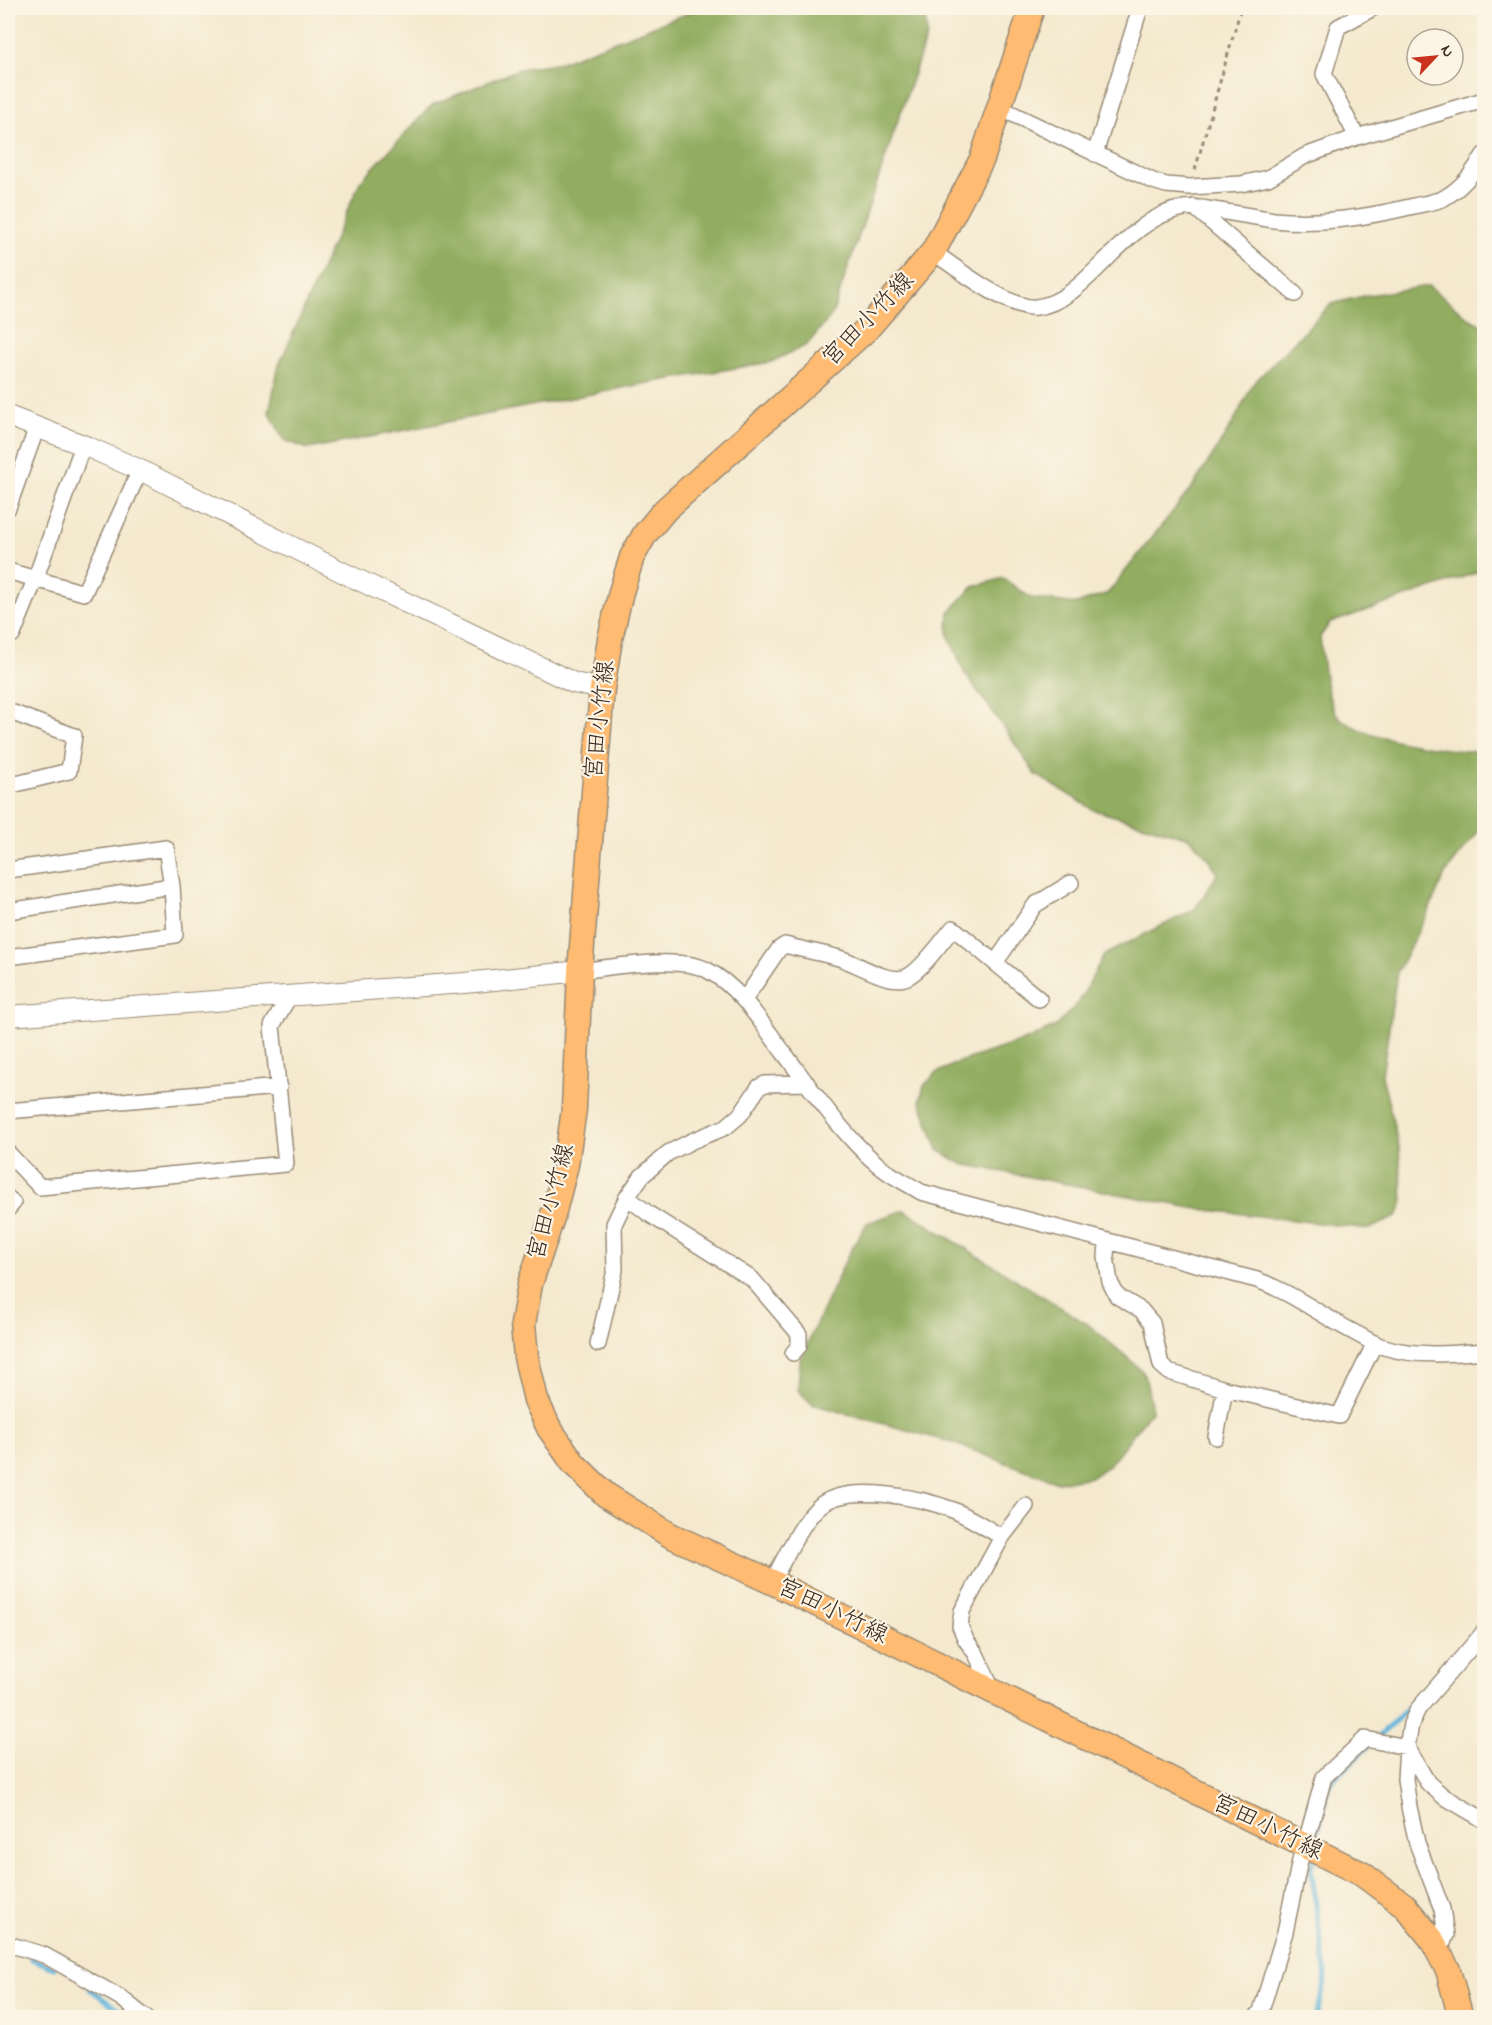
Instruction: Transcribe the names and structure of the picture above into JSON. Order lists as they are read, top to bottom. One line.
{"streets":{"main road":["宮田小竹線"]},"north":"top right"}
